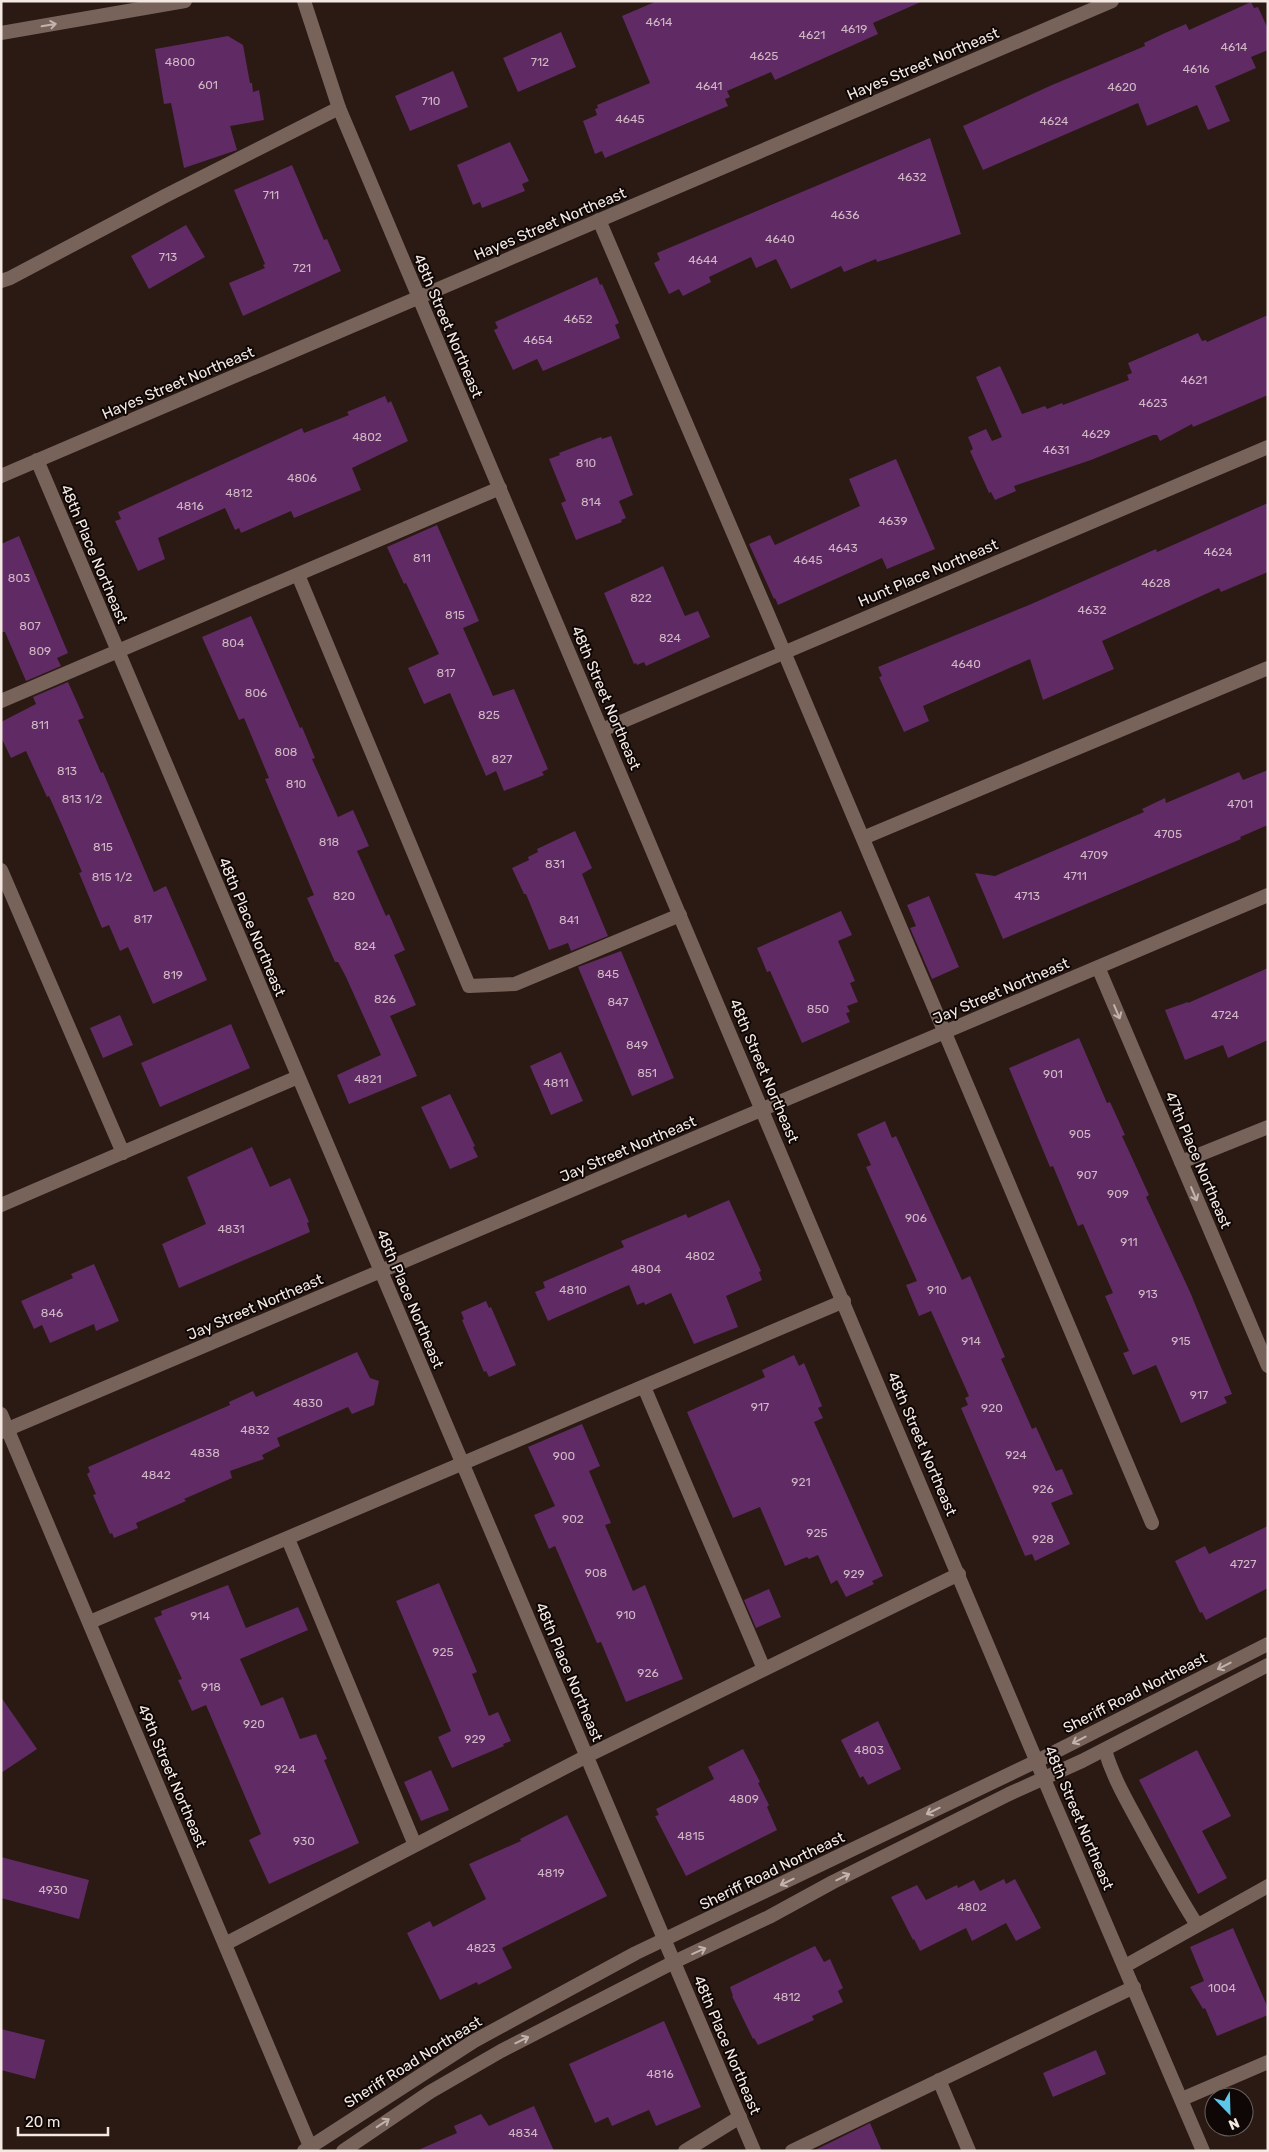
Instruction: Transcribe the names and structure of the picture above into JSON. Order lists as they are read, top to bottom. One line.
{"streets":{"street":["Hayes Street Northeast","48th Street Northeast","48th Place Northeast","Hunt Place Northeast","Jay Street Northeast","47th Place Northeast","Sheriff Road Northeast","49th Street Northeast"]},"crossings":[["Hayes Street Northeast","48th Street Northeast"],["Hayes Street Northeast","48th Place Northeast"],["48th Street Northeast","Hunt Place Northeast"],["48th Street Northeast","Jay Street Northeast"],["48th Street Northeast","Sheriff Road Northeast"],["48th Place Northeast","Jay Street Northeast"],["48th Place Northeast","Sheriff Road Northeast"],["Jay Street Northeast","47th Place Northeast"],["Jay Street Northeast","49th Street Northeast"],["Sheriff Road Northeast","49th Street Northeast"]],"one_way":["47th Place Northeast"],"house_numbers":["4614","4619","4621","4614","4625","4800","712","4616","601","4641","4620","710","4645","4624","4632","711","4636","4640","713","4644","721","4652","4654","4621","4623","4629","4802","4631","810","4806","4812","814","4816","4639","4643","4624","811","4645","803","4628","822","4632","815","807","824","804","809","4640","817","806","825","811","808","827","813","810","813 1/2","4701","4705","818","815","4709","831","4711","815 1/2","820","4713","817","841","824","845","819","826","847","850","4724","849","851","901","4821","4811","905","907","909","906","4831","911","4802","4804","4810","910","913","846","914","915","917","4830","917","920","4832","4838","924","900","4842","921","926","902","925","928","4727","908","929","910","914","925","926","918","920","929","4803","924","4809","4815","930","4819","4930","4802","4823","1004","4812","4816","4834"],"scale_bar":"20 m","north":"bottom right"}
